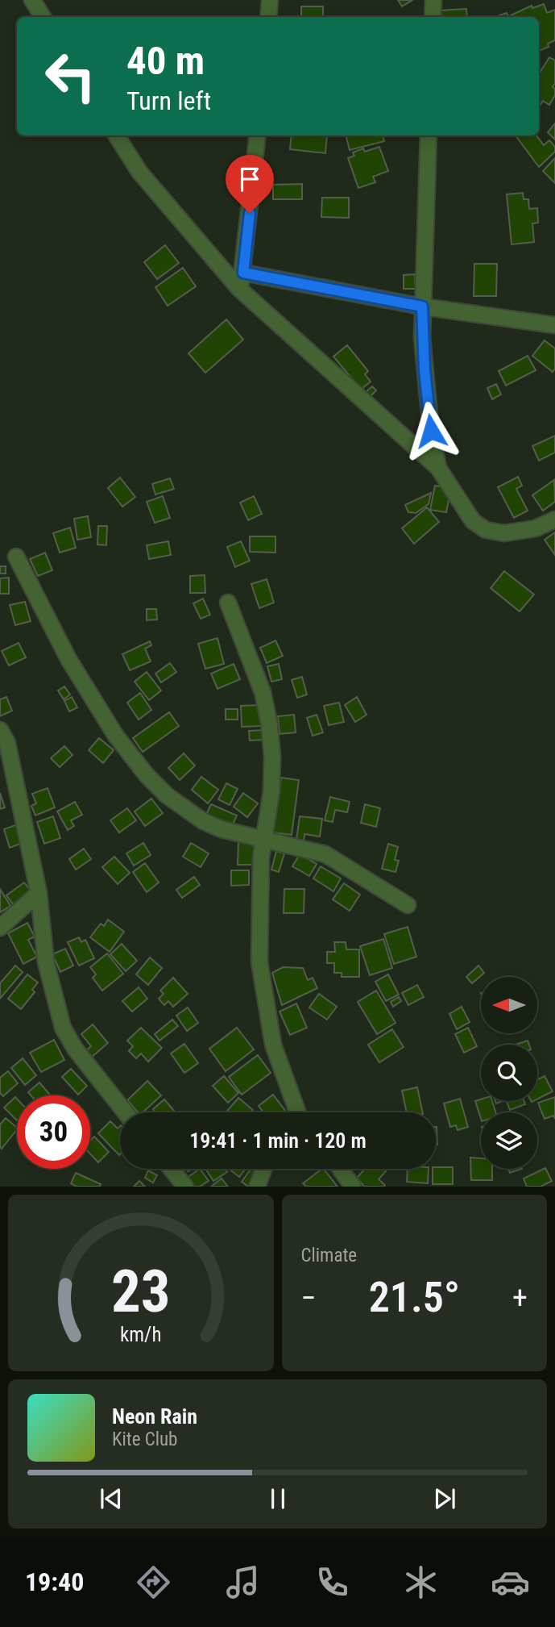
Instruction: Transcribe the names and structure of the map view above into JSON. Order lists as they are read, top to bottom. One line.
{"north":"left","page":{"turn":["40 m","Turn left"],"limit":"30","trip":"19:41 · 1 min · 120 m","tile":"Climate","heat":["−","21.5°","+"],"song":["Neon Rain","Kite Club"],"tabs":"19:40","gauge":["23","km/h"]}}
